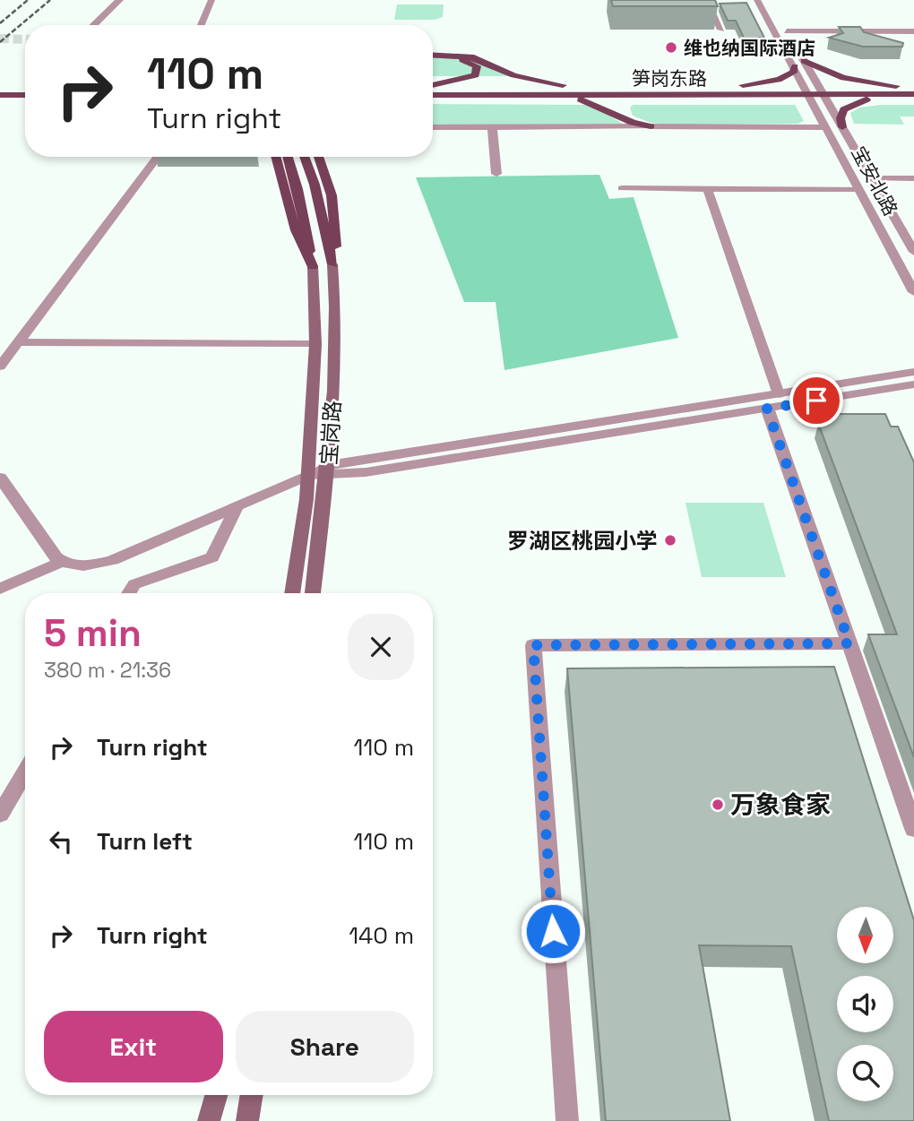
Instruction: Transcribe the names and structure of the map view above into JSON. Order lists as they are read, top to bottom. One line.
{"streets":{"main road":["笋岗东路","宝岗路"],"street":["宝安北路"]},"crossings":[["笋岗东路","宝安北路"]],"places":["维也纳国际酒店","罗湖区桃园小学","万象食家"],"north":"bottom","page":{"turn":["110 m","Turn right"],"heading":["5 min","380 m · 21:36"],"list":[{"name":"Turn right","value":"110 m"},{"name":"Turn left","value":"110 m"},{"name":"Turn right","value":"140 m"}],"buttons":["Exit","Share"]}}
